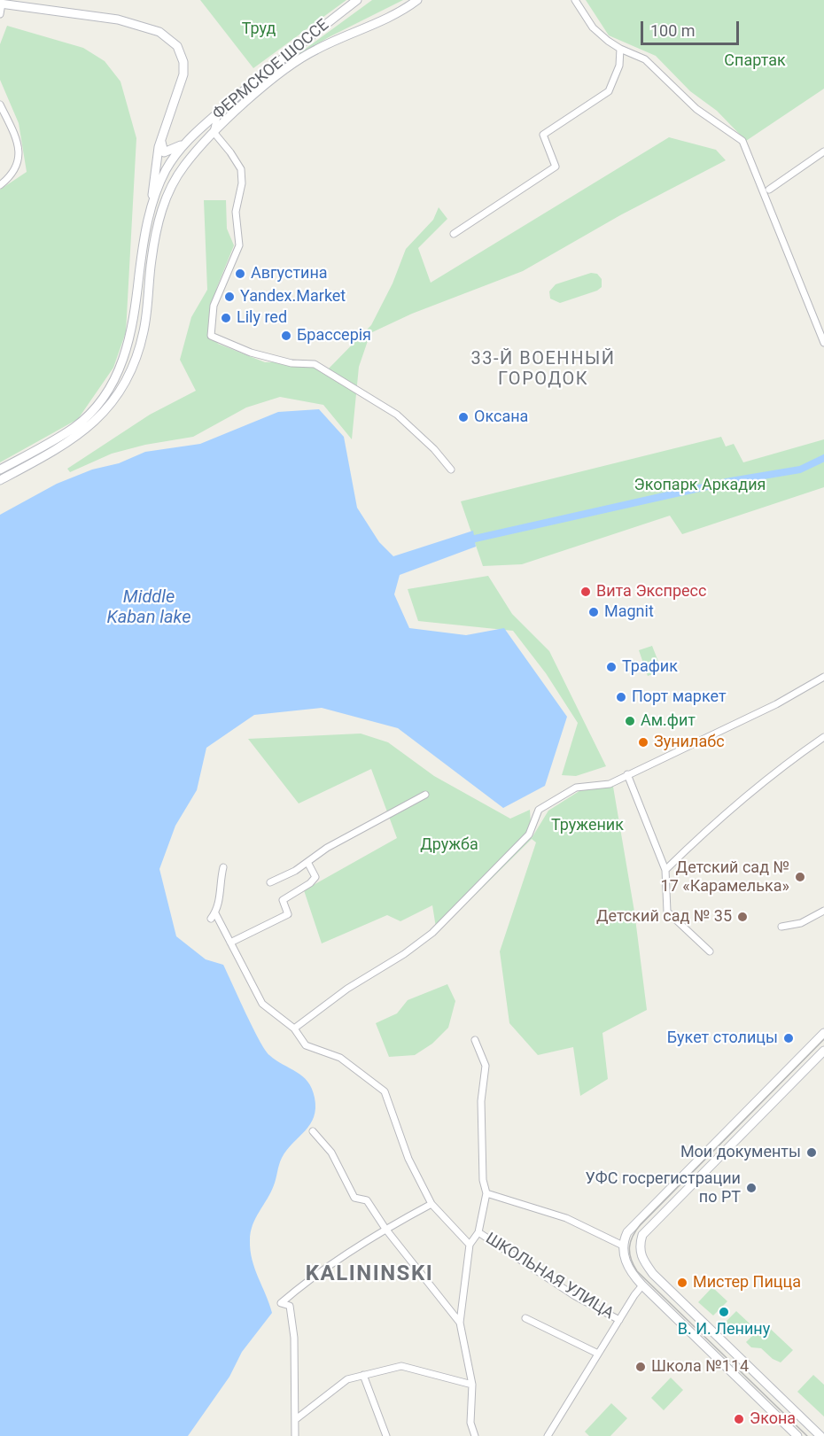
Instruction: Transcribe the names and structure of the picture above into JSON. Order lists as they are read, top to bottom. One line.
{"streets":{"main road":["ФЕРМСКОЕ ШОССЕ"],"street":["ШКОЛЬНАЯ УЛИЦА"]},"districts":["33-Й ВОЕННЫЙ ГОРОДОК","KALININSKI"],"water":["Middle Kaban lake"],"parks":["Труд","Спартак","Экопарк Аркадия","Труженик","Дружба"],"places":["Августина","Yandex.Market","Lily red","Брассерiя","Оксана","Вита Экспресс","Magnit","Трафик","Порт маркет","Ам.фит","Зунилабс","Детский сад № 17 «Карамелька»","Детский сад № 35","Букет столицы","Мои документы","УФС госрегистрации по РТ","Мистер Пицца","В. И. Ленину","Школа №114","Экона"],"scale_bar":"100 m"}
